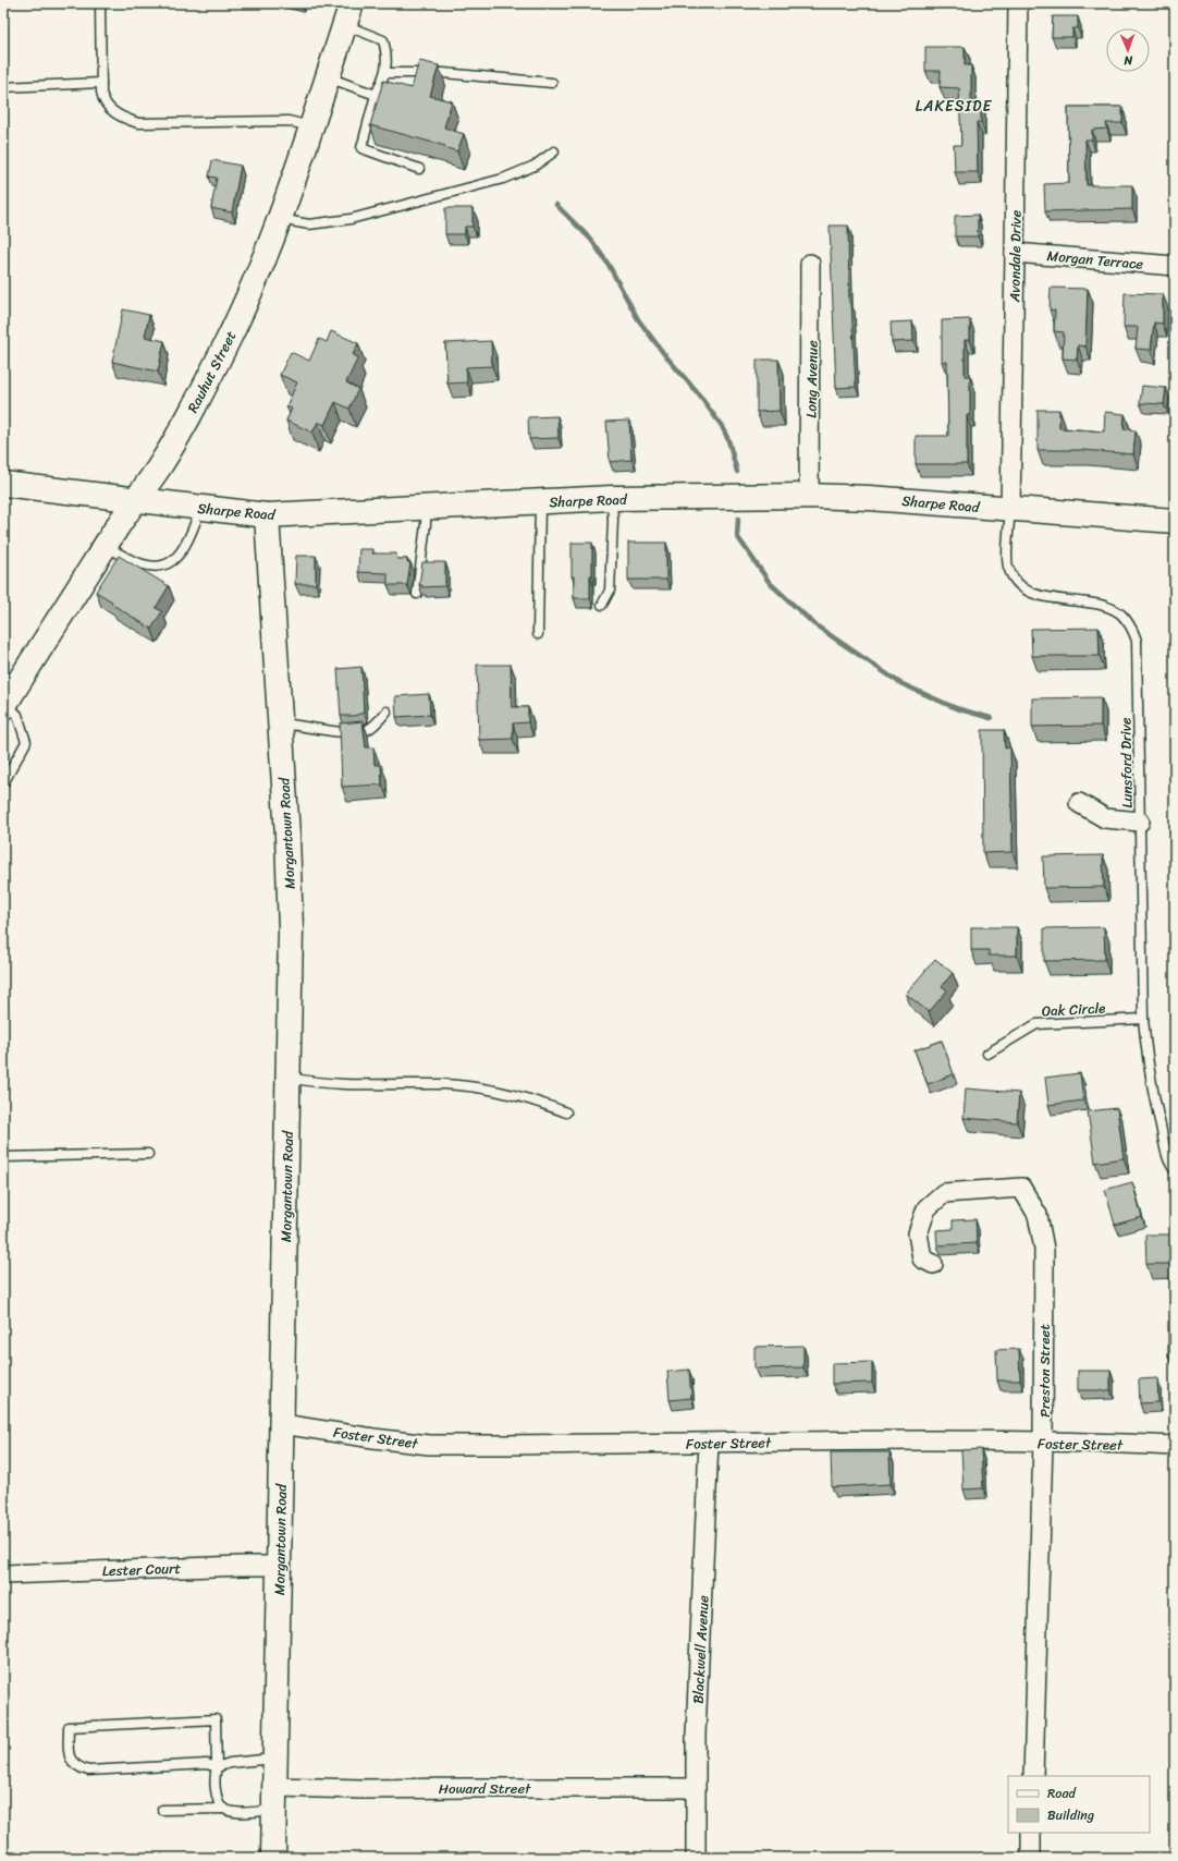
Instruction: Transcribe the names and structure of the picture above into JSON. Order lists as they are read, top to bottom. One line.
{"streets":{"street":["Avondale Drive","Morgan Terrace","Rauhut Street","Long Avenue","Sharpe Road","Morgantown Road","Preston Street","Foster Street","Lester Court","Blackwell Avenue","Howard Street"],"lane":["Lunsford Drive","Oak Circle"]},"crossings":[["Avondale Drive","Morgan Terrace"],["Avondale Drive","Sharpe Road"],["Avondale Drive","Lunsford Drive"],["Rauhut Street","Sharpe Road"],["Long Avenue","Sharpe Road"],["Sharpe Road","Lunsford Drive"],["Sharpe Road","Morgantown Road"],["Lunsford Drive","Oak Circle"],["Morgantown Road","Foster Street"],["Morgantown Road","Lester Court"],["Morgantown Road","Howard Street"],["Preston Street","Foster Street"],["Foster Street","Blackwell Avenue"],["Blackwell Avenue","Howard Street"]],"districts":["LAKESIDE"],"legend":["Road","Building"],"north":"bottom"}
